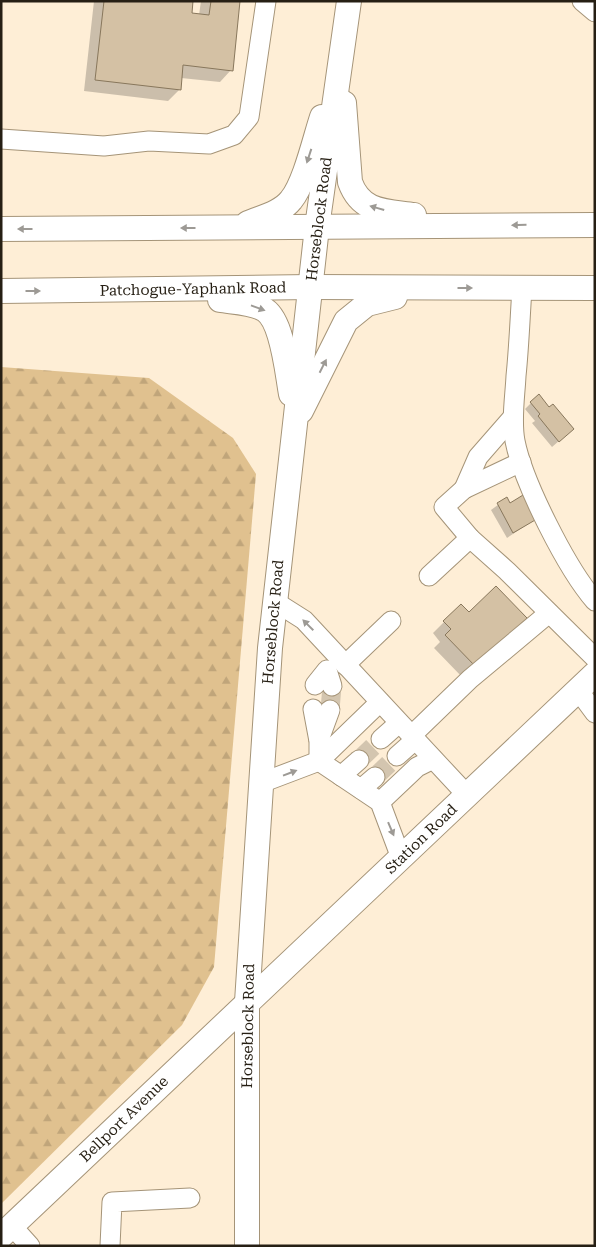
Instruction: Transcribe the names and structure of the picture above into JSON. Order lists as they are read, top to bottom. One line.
{"streets":{"main road":["Horseblock Road","Patchogue-Yaphank Road","Station Road","Bellport Avenue"]},"crossings":[["Horseblock Road","Patchogue-Yaphank Road"],["Horseblock Road","Station Road"],["Horseblock Road","Bellport Avenue"],["Station Road","Bellport Avenue"]]}
